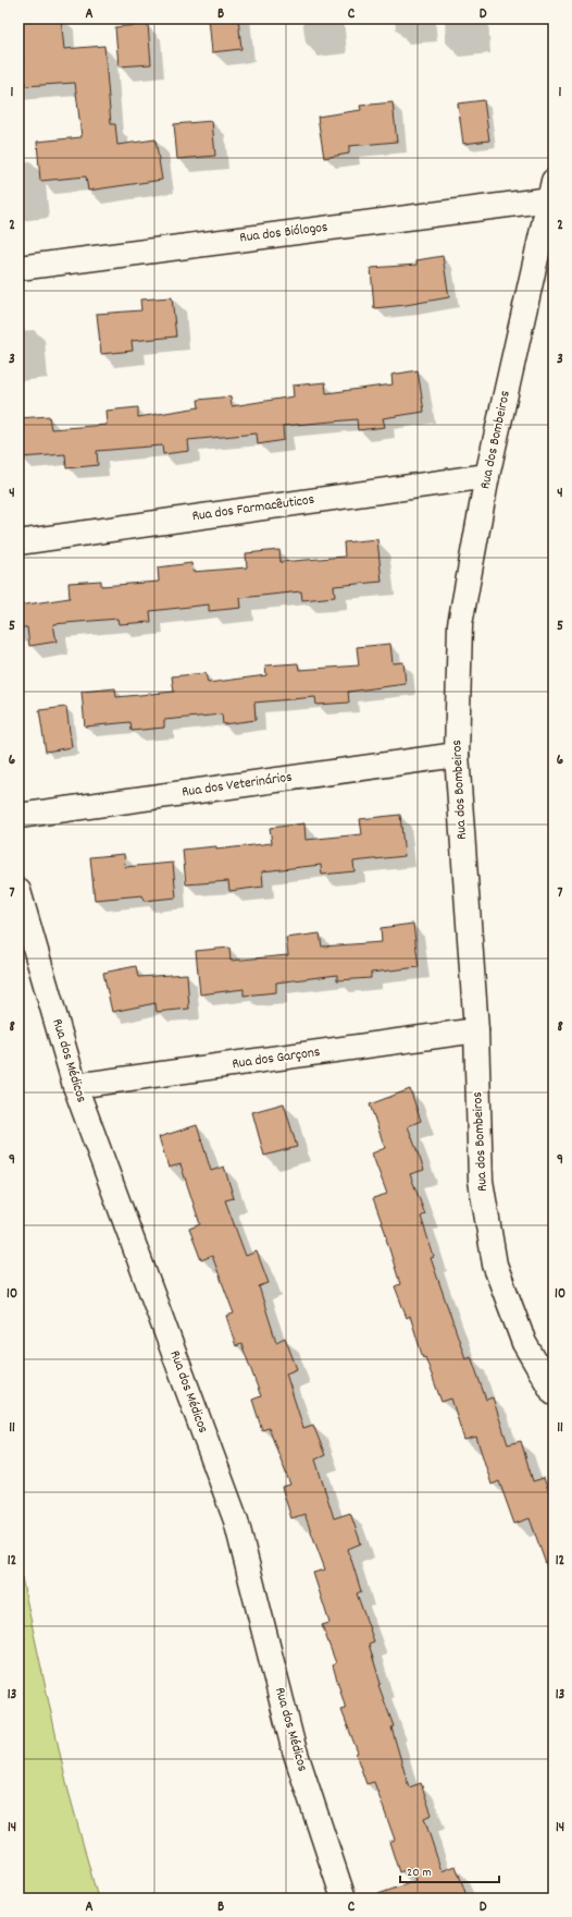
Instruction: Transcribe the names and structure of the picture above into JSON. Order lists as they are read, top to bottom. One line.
{"streets":{"street":["Rua dos Biólogos","Rua dos Bombeiros","Rua dos Farmacêuticos","Rua dos Veterinários","Rua dos Garçons","Rua dos Médicos"]},"crossings":[["Rua dos Biólogos","Rua dos Bombeiros"],["Rua dos Bombeiros","Rua dos Farmacêuticos"],["Rua dos Bombeiros","Rua dos Veterinários"],["Rua dos Bombeiros","Rua dos Garçons"],["Rua dos Garçons","Rua dos Médicos"]],"scale_bar":"20 m","grid":{"columns":["A","B","C","D"],"rows":["1","2","3","4","5","6","7","8","9","10","11","12","13","14"]}}
